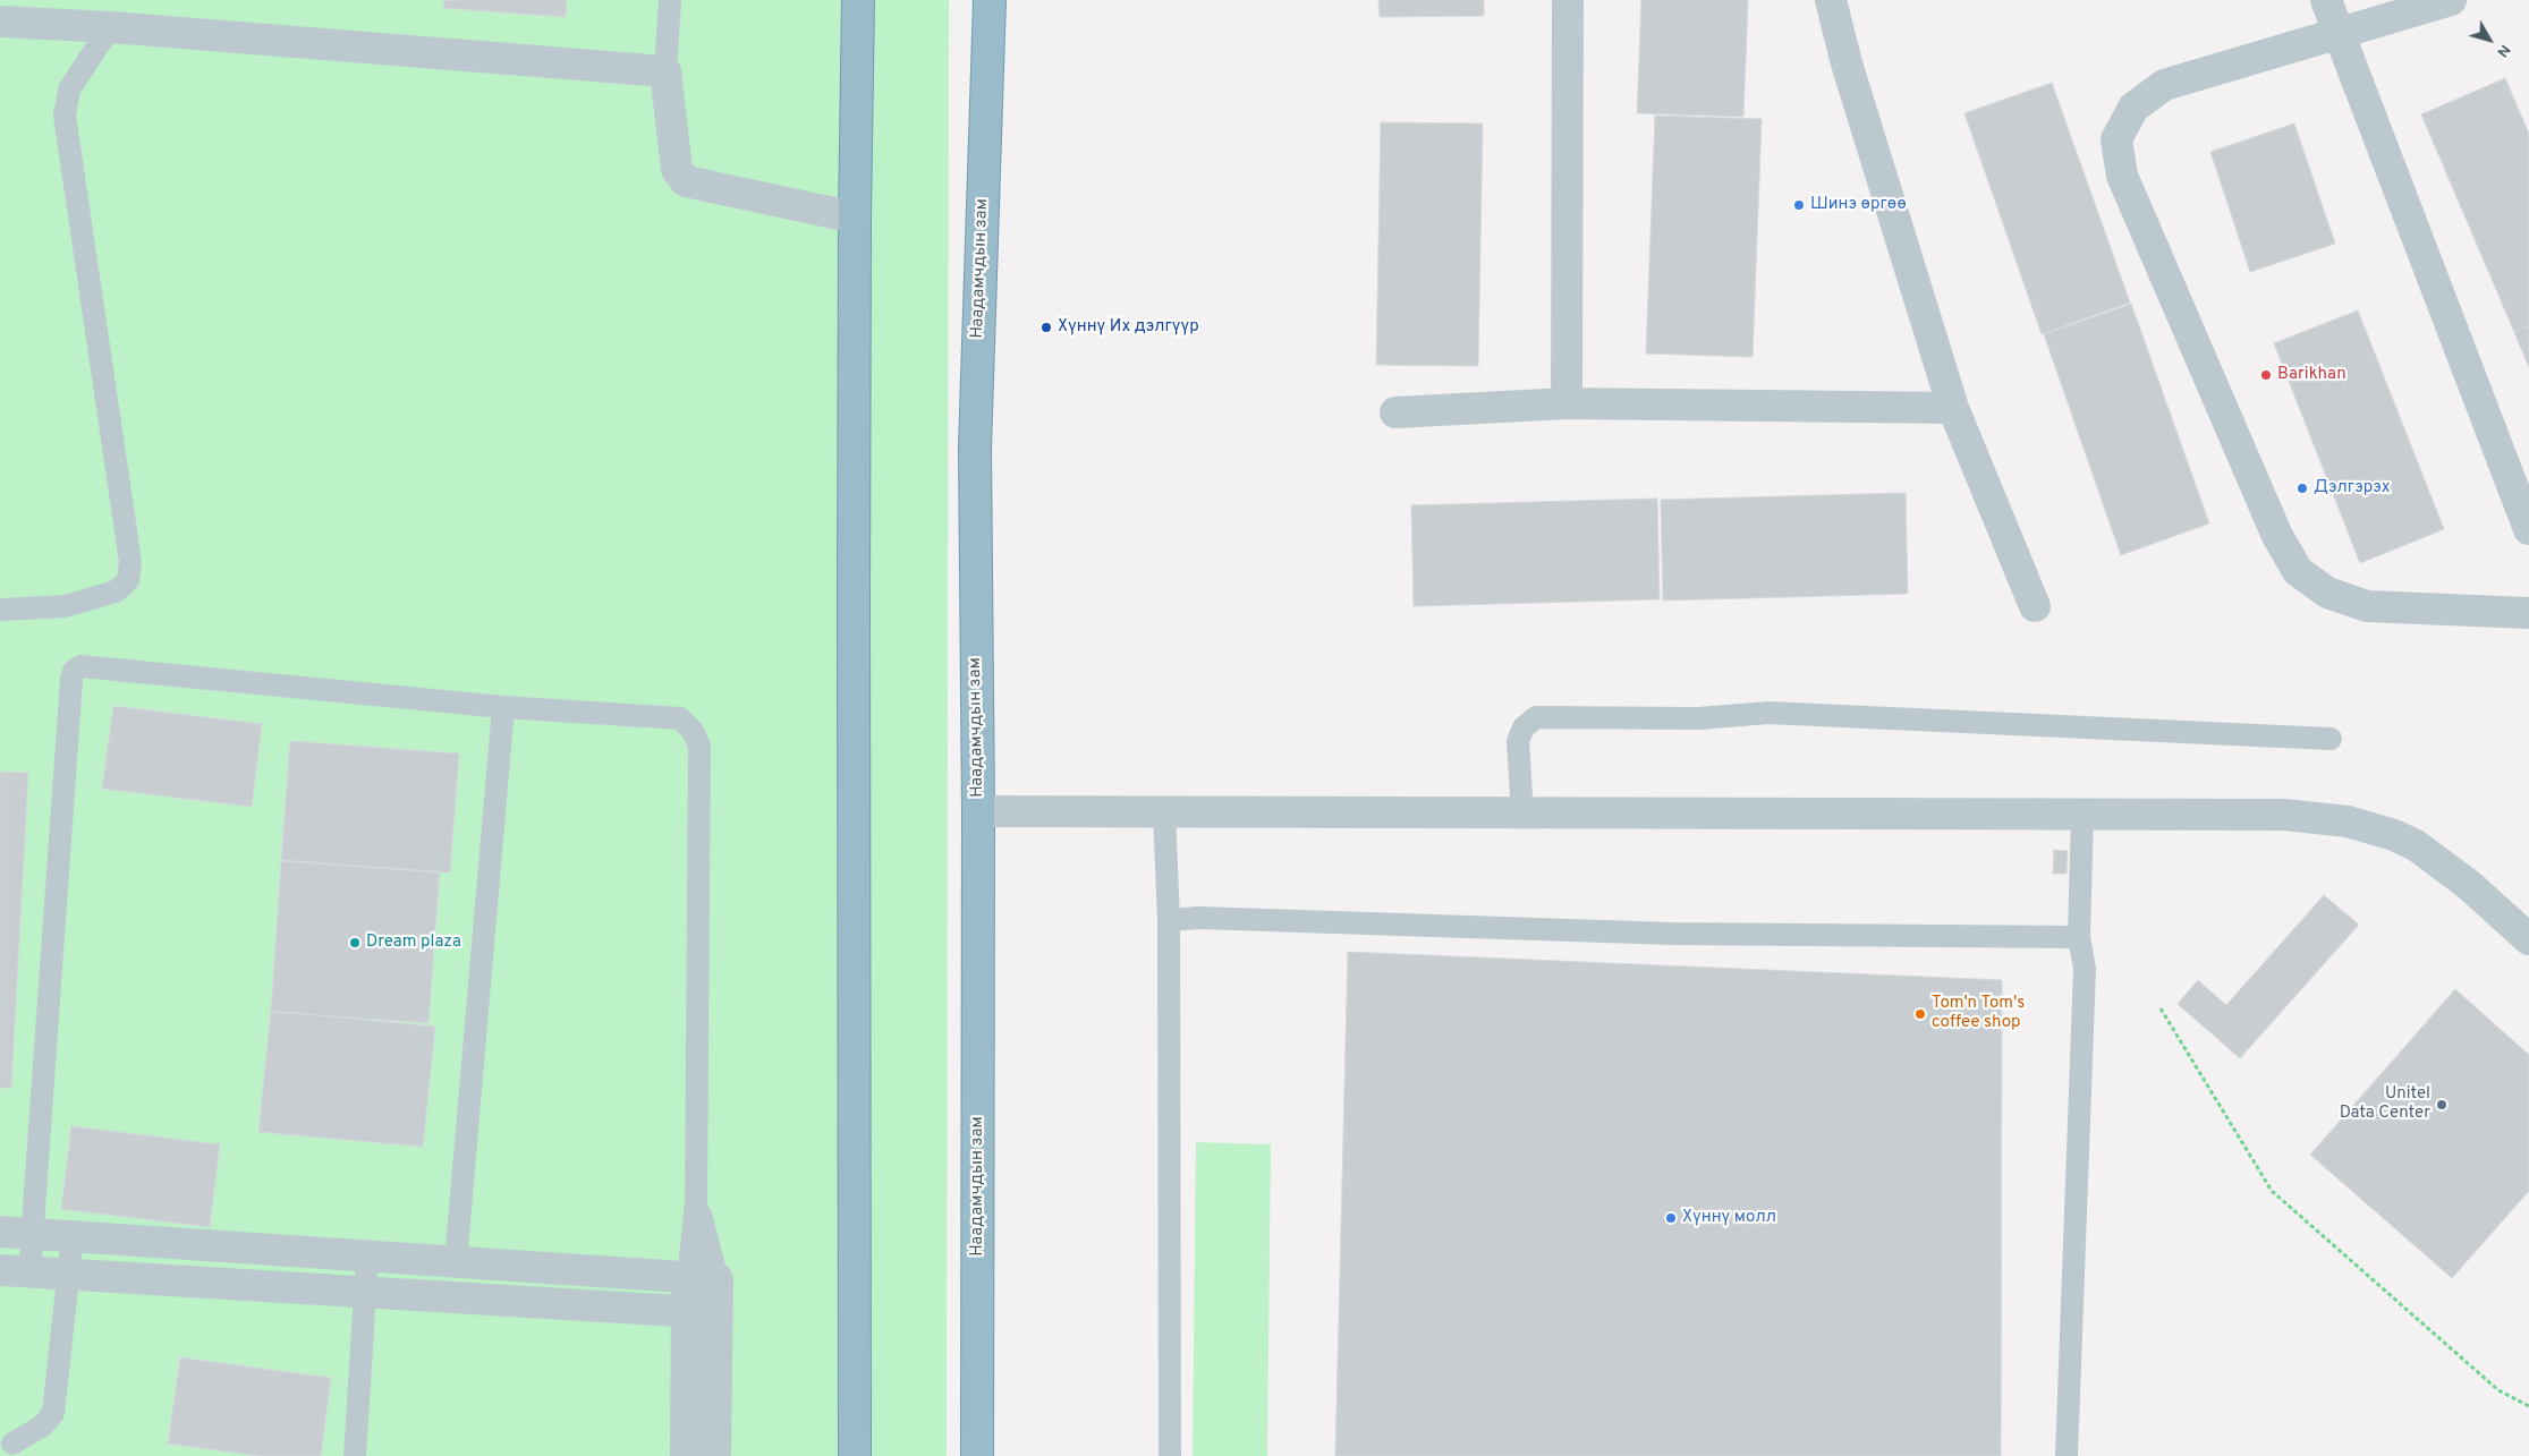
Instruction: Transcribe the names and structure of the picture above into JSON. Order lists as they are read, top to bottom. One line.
{"streets":{"highway":["Наадамчдын зам"]},"places":["Шинэ өргөө","Хүннү Их дэлгүүр","Barikhan","Дэлгэрэх","Dream plaza","Tom'n Tom's coffee shop","Unitel Data Center","Хүннү молл"],"north":"bottom right"}
